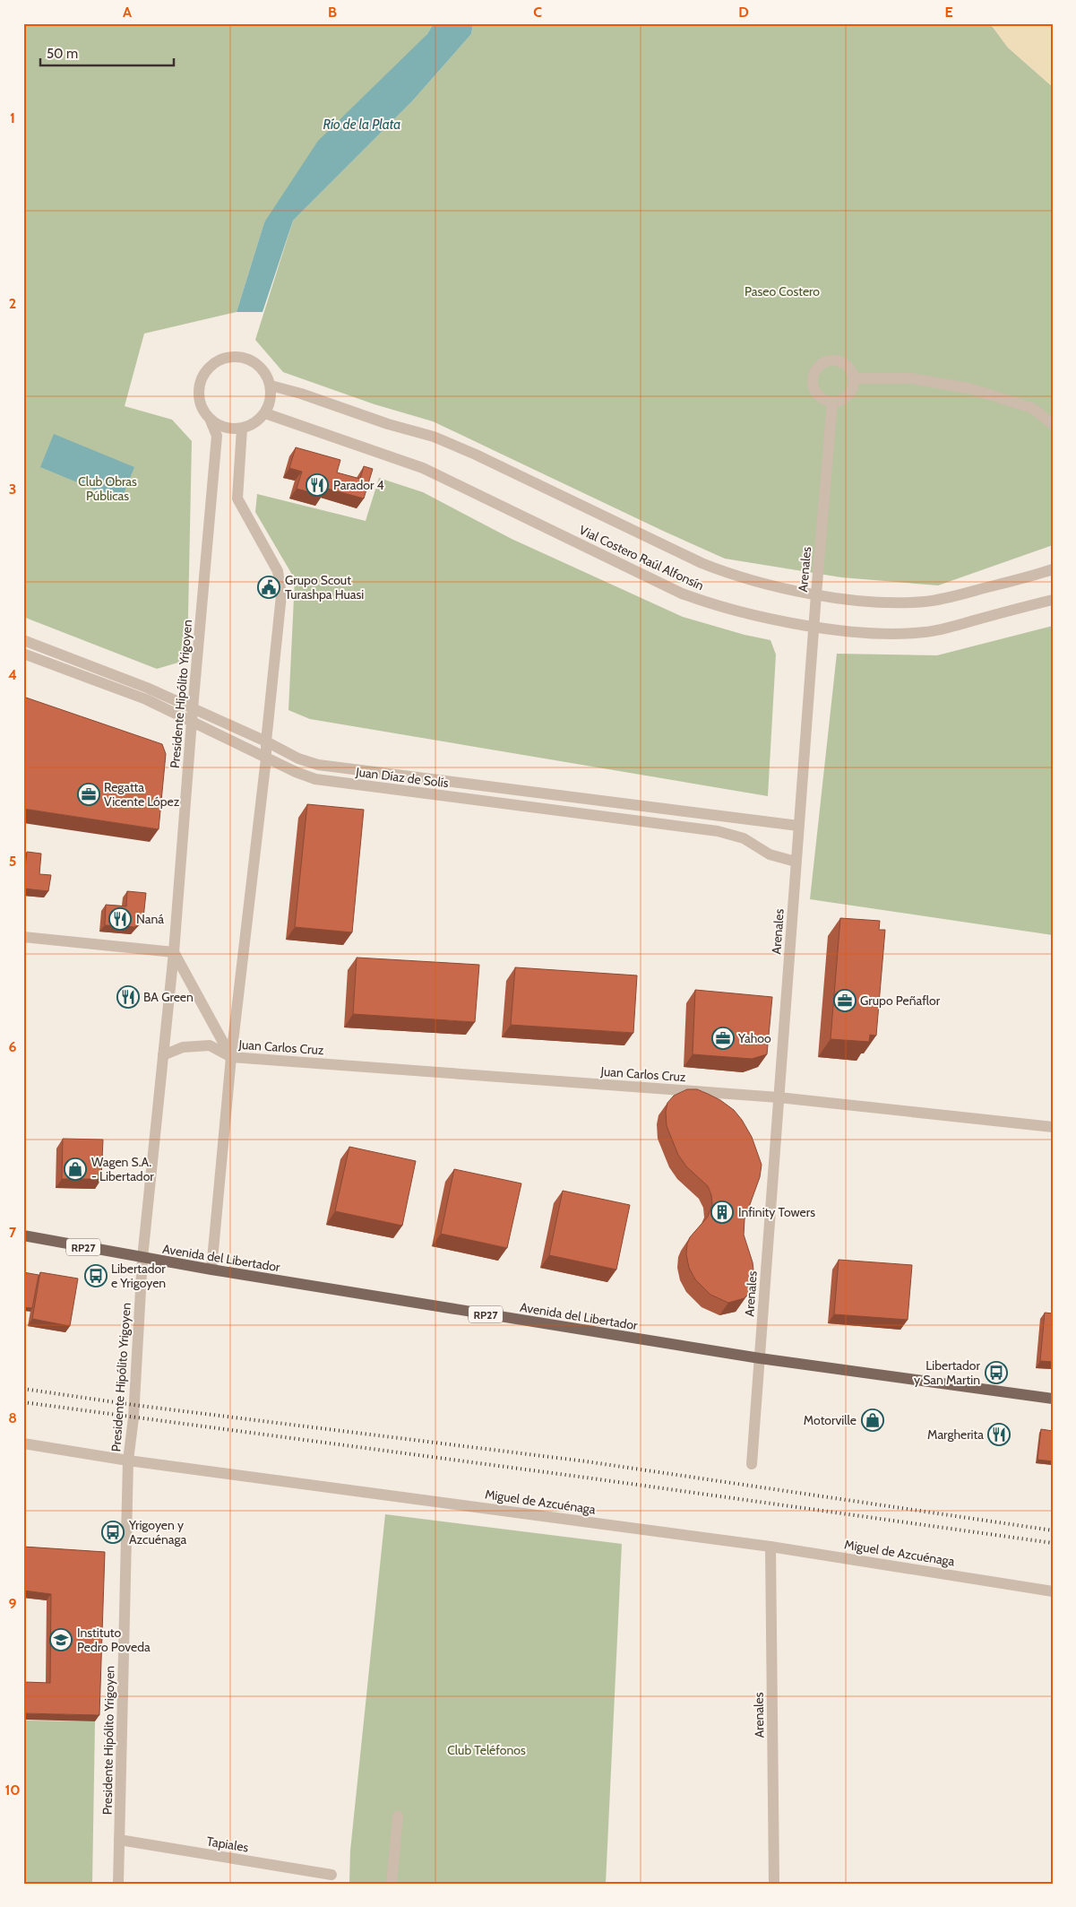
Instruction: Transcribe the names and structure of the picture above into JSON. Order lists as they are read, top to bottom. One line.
{"streets":{"main road":["RP27","Avenida del Libertador"],"street":["Vial Costero Raúl Alfonsín","Arenales","Presidente Hipólito Yrigoyen","Juan Díaz de Solís","Juan Carlos Cruz","Miguel de Azcuénaga","Tapiales"]},"crossings":[["Vial Costero Raúl Alfonsín","Arenales"],["Vial Costero Raúl Alfonsín","Presidente Hipólito Yrigoyen"],["Arenales","Juan Díaz de Solís"],["Arenales","Juan Carlos Cruz"],["Arenales","Avenida del Libertador"],["Arenales","Miguel de Azcuénaga"],["Presidente Hipólito Yrigoyen","Juan Díaz de Solís"],["Presidente Hipólito Yrigoyen","Juan Carlos Cruz"],["Presidente Hipólito Yrigoyen","Avenida del Libertador"],["Presidente Hipólito Yrigoyen","Miguel de Azcuénaga"],["Presidente Hipólito Yrigoyen","Tapiales"]],"water":["Río de la Plata"],"parks":["Paseo Costero","Club Obras Públicas","Club Teléfonos"],"places":{"restaurant":["Parador 4","Naná","BA Green","Margherita"],"public building":["Grupo Scout Turashpa Huasi"],"office":["Regatta Vicente López","Grupo Peñaflor","Yahoo"],"shop":["Wagen S.A. - Libertador","Motorville"],"building":["Infinity Towers"],"bus stop":["Libertador e Yrigoyen","Libertador y San Martin","Yrigoyen y Azcuénaga"],"school or university":["Instituto Pedro Poveda"]},"scale_bar":"50 m","grid":{"columns":["A","B","C","D","E"],"rows":["1","2","3","4","5","6","7","8","9","10"]}}
